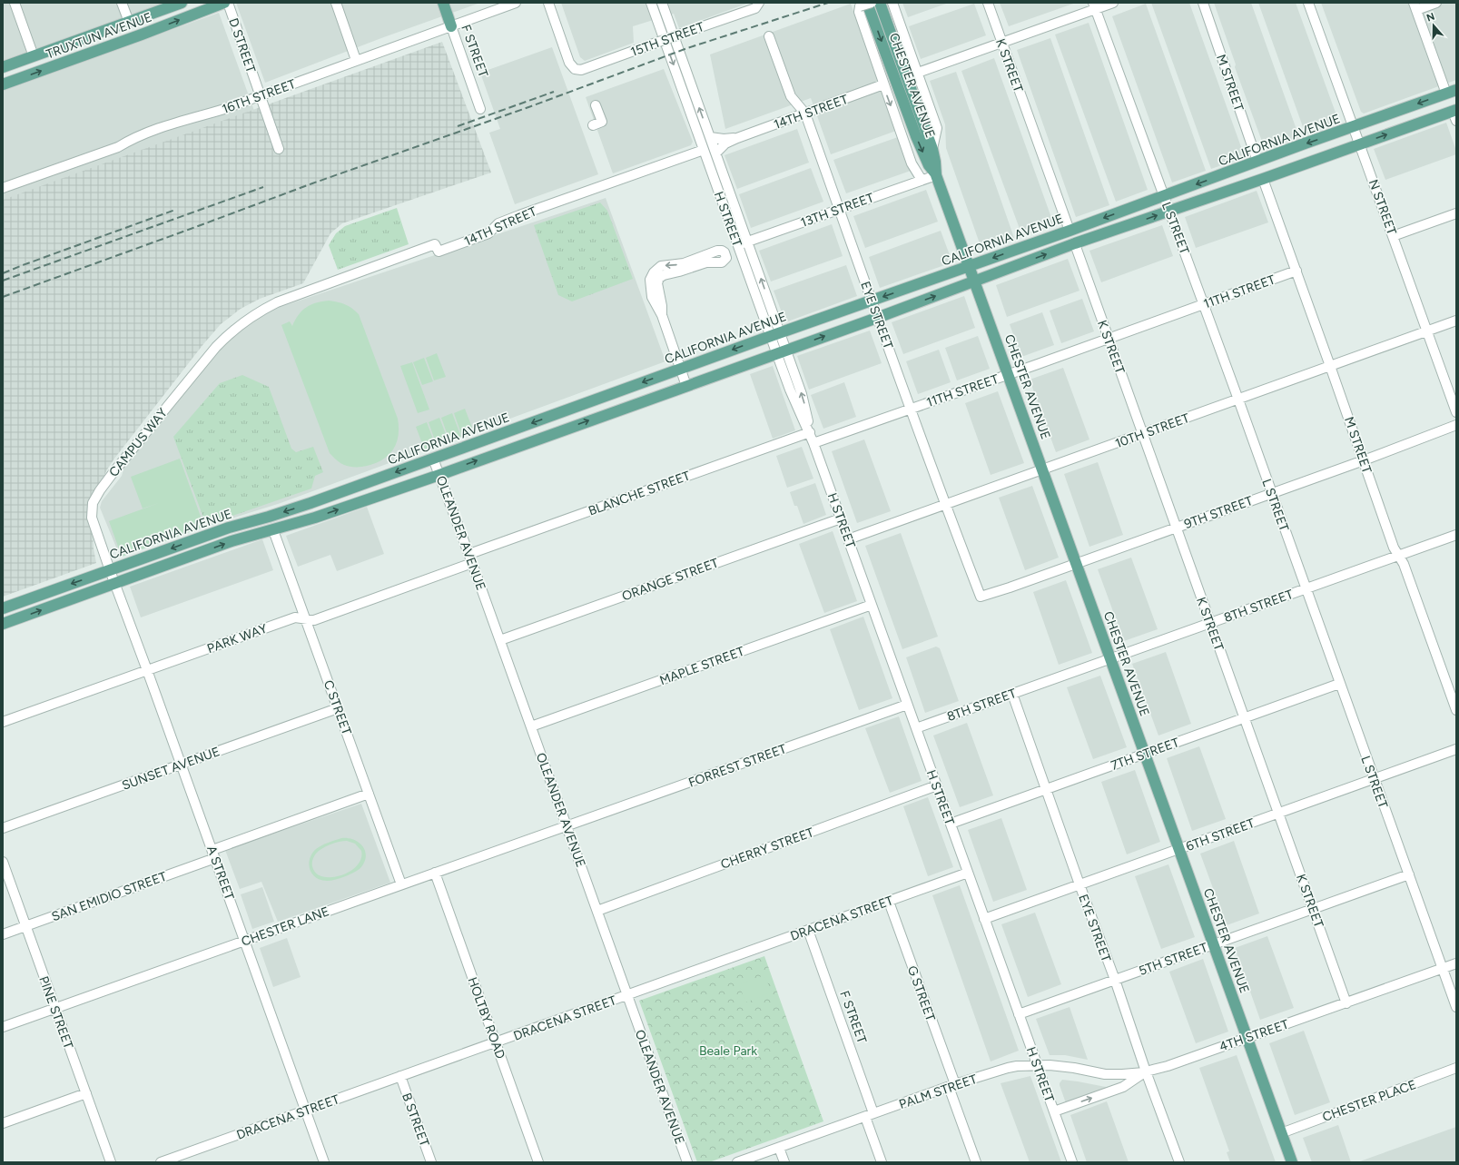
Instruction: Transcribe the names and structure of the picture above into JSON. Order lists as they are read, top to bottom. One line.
{"streets":{"main road":["TRUXTUN AVENUE","F STREET","CHESTER AVENUE","CALIFORNIA AVENUE"],"street":["15TH STREET","D STREET","K STREET","M STREET","16TH STREET","14TH STREET","N STREET","13TH STREET","H STREET","L STREET","11TH STREET","EYE STREET","10TH STREET","CAMPUS WAY","BLANCHE STREET","9TH STREET","OLEANDER AVENUE","ORANGE STREET","8TH STREET","PARK WAY","MAPLE STREET","C STREET","7TH STREET","FORREST STREET","SUNSET AVENUE","6TH STREET","CHERRY STREET","A STREET","SAN EMIDIO STREET","DRACENA STREET","CHESTER LANE","5TH STREET","G STREET","PINE STREET","HOLTBY ROAD","4TH STREET","PALM STREET","CHESTER PLACE","B STREET"]},"crossings":[["D STREET","16TH STREET"],["F STREET","16TH STREET"],["F STREET","DRACENA STREET"],["F STREET","PALM STREET"],["K STREET","CALIFORNIA AVENUE"],["K STREET","11TH STREET"],["K STREET","10TH STREET"],["K STREET","9TH STREET"],["K STREET","8TH STREET"],["K STREET","7TH STREET"],["K STREET","6TH STREET"],["K STREET","5TH STREET"],["K STREET","4TH STREET"],["M STREET","CALIFORNIA AVENUE"],["M STREET","11TH STREET"],["M STREET","10TH STREET"],["M STREET","9TH STREET"],["M STREET","8TH STREET"],["CHESTER AVENUE","CALIFORNIA AVENUE"],["CHESTER AVENUE","13TH STREET"],["CHESTER AVENUE","11TH STREET"],["CHESTER AVENUE","10TH STREET"],["CHESTER AVENUE","9TH STREET"],["CHESTER AVENUE","8TH STREET"],["CHESTER AVENUE","7TH STREET"],["CHESTER AVENUE","6TH STREET"],["CHESTER AVENUE","5TH STREET"],["CHESTER AVENUE","4TH STREET"],["CHESTER AVENUE","CHESTER PLACE"],["14TH STREET","H STREET"],["14TH STREET","EYE STREET"],["14TH STREET","CAMPUS WAY"],["CALIFORNIA AVENUE","N STREET"],["CALIFORNIA AVENUE","H STREET"],["CALIFORNIA AVENUE","L STREET"],["CALIFORNIA AVENUE","EYE STREET"],["CALIFORNIA AVENUE","CAMPUS WAY"],["CALIFORNIA AVENUE","OLEANDER AVENUE"],["N STREET","10TH STREET"],["13TH STREET","H STREET"],["13TH STREET","EYE STREET"],["H STREET","11TH STREET"],["H STREET","10TH STREET"],["H STREET","BLANCHE STREET"],["H STREET","ORANGE STREET"],["H STREET","8TH STREET"],["H STREET","MAPLE STREET"],["H STREET","7TH STREET"],["H STREET","FORREST STREET"],["H STREET","6TH STREET"],["H STREET","CHERRY STREET"],["H STREET","DRACENA STREET"],["H STREET","5TH STREET"],["H STREET","4TH STREET"],["H STREET","PALM STREET"],["L STREET","11TH STREET"],["L STREET","10TH STREET"],["L STREET","9TH STREET"],["L STREET","8TH STREET"],["L STREET","7TH STREET"],["L STREET","6TH STREET"],["L STREET","5TH STREET"],["L STREET","4TH STREET"],["11TH STREET","EYE STREET"],["EYE STREET","10TH STREET"],["EYE STREET","9TH STREET"],["EYE STREET","8TH STREET"],["EYE STREET","7TH STREET"],["EYE STREET","6TH STREET"],["EYE STREET","5TH STREET"],["EYE STREET","4TH STREET"],["EYE STREET","PALM STREET"],["CAMPUS WAY","A STREET"],["BLANCHE STREET","OLEANDER AVENUE"],["BLANCHE STREET","PARK WAY"],["OLEANDER AVENUE","ORANGE STREET"],["OLEANDER AVENUE","PARK WAY"],["OLEANDER AVENUE","MAPLE STREET"],["OLEANDER AVENUE","FORREST STREET"],["OLEANDER AVENUE","CHERRY STREET"],["OLEANDER AVENUE","DRACENA STREET"],["OLEANDER AVENUE","CHESTER LANE"],["PARK WAY","C STREET"],["PARK WAY","A STREET"],["C STREET","SUNSET AVENUE"],["C STREET","SAN EMIDIO STREET"],["C STREET","CHESTER LANE"],["FORREST STREET","CHESTER LANE"],["SUNSET AVENUE","A STREET"],["A STREET","SAN EMIDIO STREET"],["A STREET","DRACENA STREET"],["A STREET","CHESTER LANE"],["SAN EMIDIO STREET","PINE STREET"],["DRACENA STREET","G STREET"],["DRACENA STREET","HOLTBY ROAD"],["DRACENA STREET","B STREET"],["CHESTER LANE","PINE STREET"],["CHESTER LANE","HOLTBY ROAD"],["G STREET","PALM STREET"],["4TH STREET","PALM STREET"]],"parks":["Beale Park"],"north":"top"}
